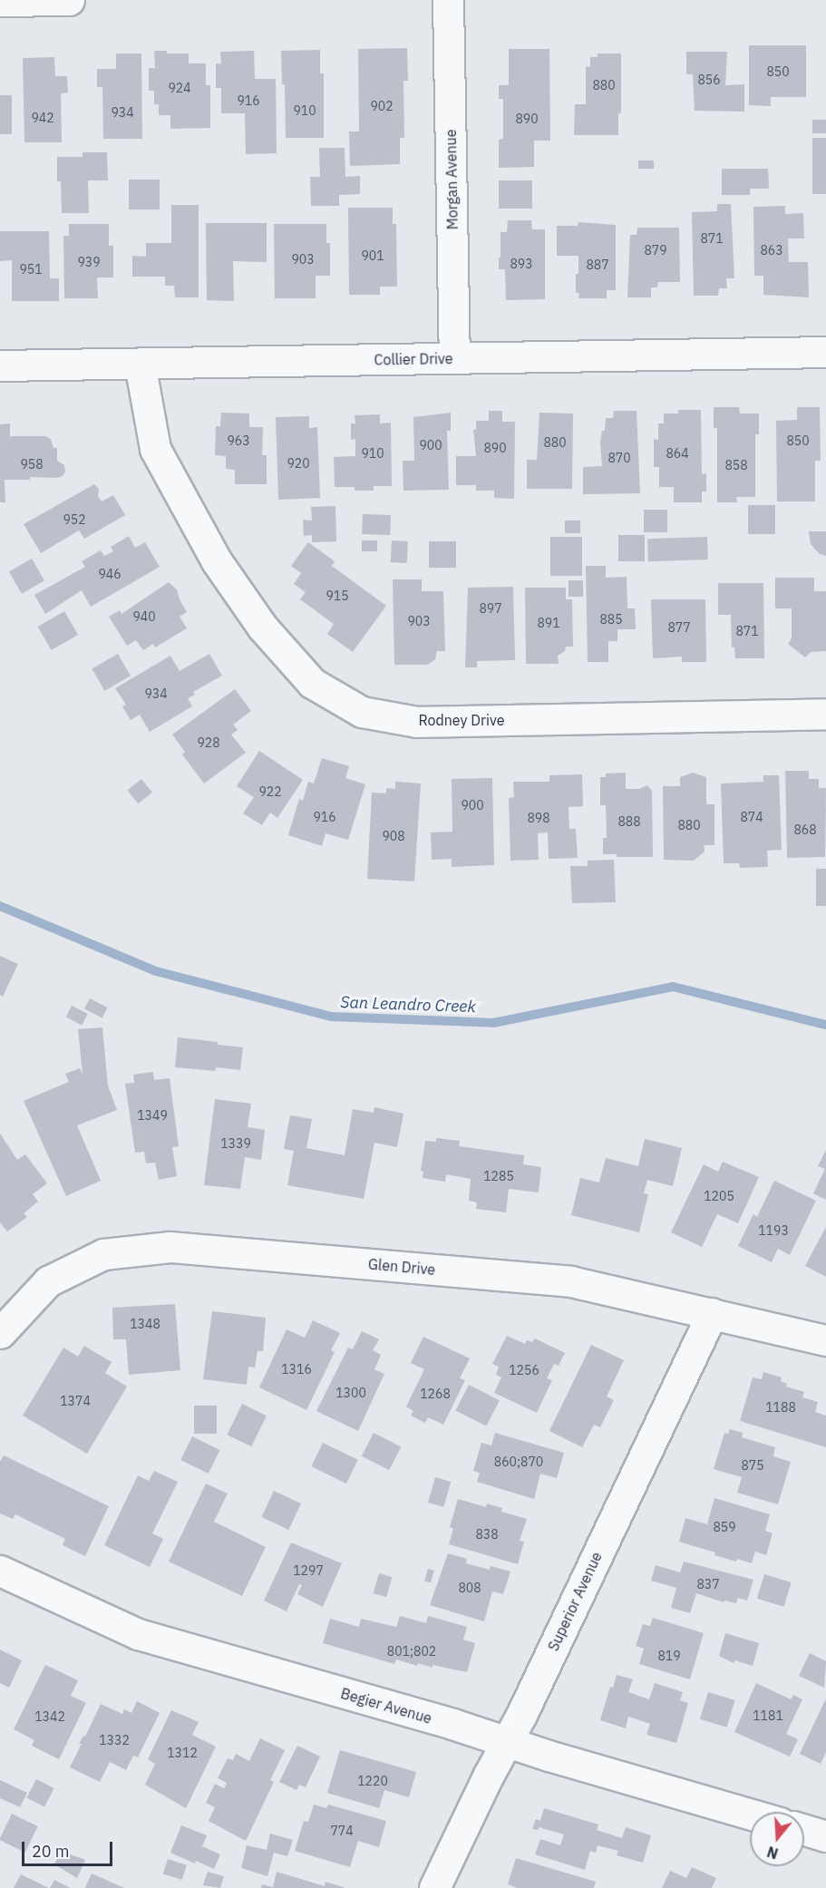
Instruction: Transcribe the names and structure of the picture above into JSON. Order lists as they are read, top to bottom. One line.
{"streets":{"street":["Morgan Avenue","Collier Drive","Rodney Drive","Glen Drive","Superior Avenue","Begier Avenue"]},"crossings":[["Morgan Avenue","Collier Drive"],["Collier Drive","Rodney Drive"],["Glen Drive","Superior Avenue"],["Superior Avenue","Begier Avenue"]],"water":["San Leandro Creek"],"house_numbers":["850","856","880","924","916","902","910","934","942","890","871","879","863","901","903","939","893","887","951","963","850","880","900","890","910","864","870","920","958","858","952","946","915","897","940","885","903","891","877","871","934","928","922","900","916","874","898","888","880","868","908","1349","1339","1285","1205","1193","1348","1316","1256","1300","1268","1374","1188","860;870","875","859","838","1297","837","808","801;802","819","1181","1342","1332","1312","1220","774"],"scale_bar":"20 m","north":"bottom"}
